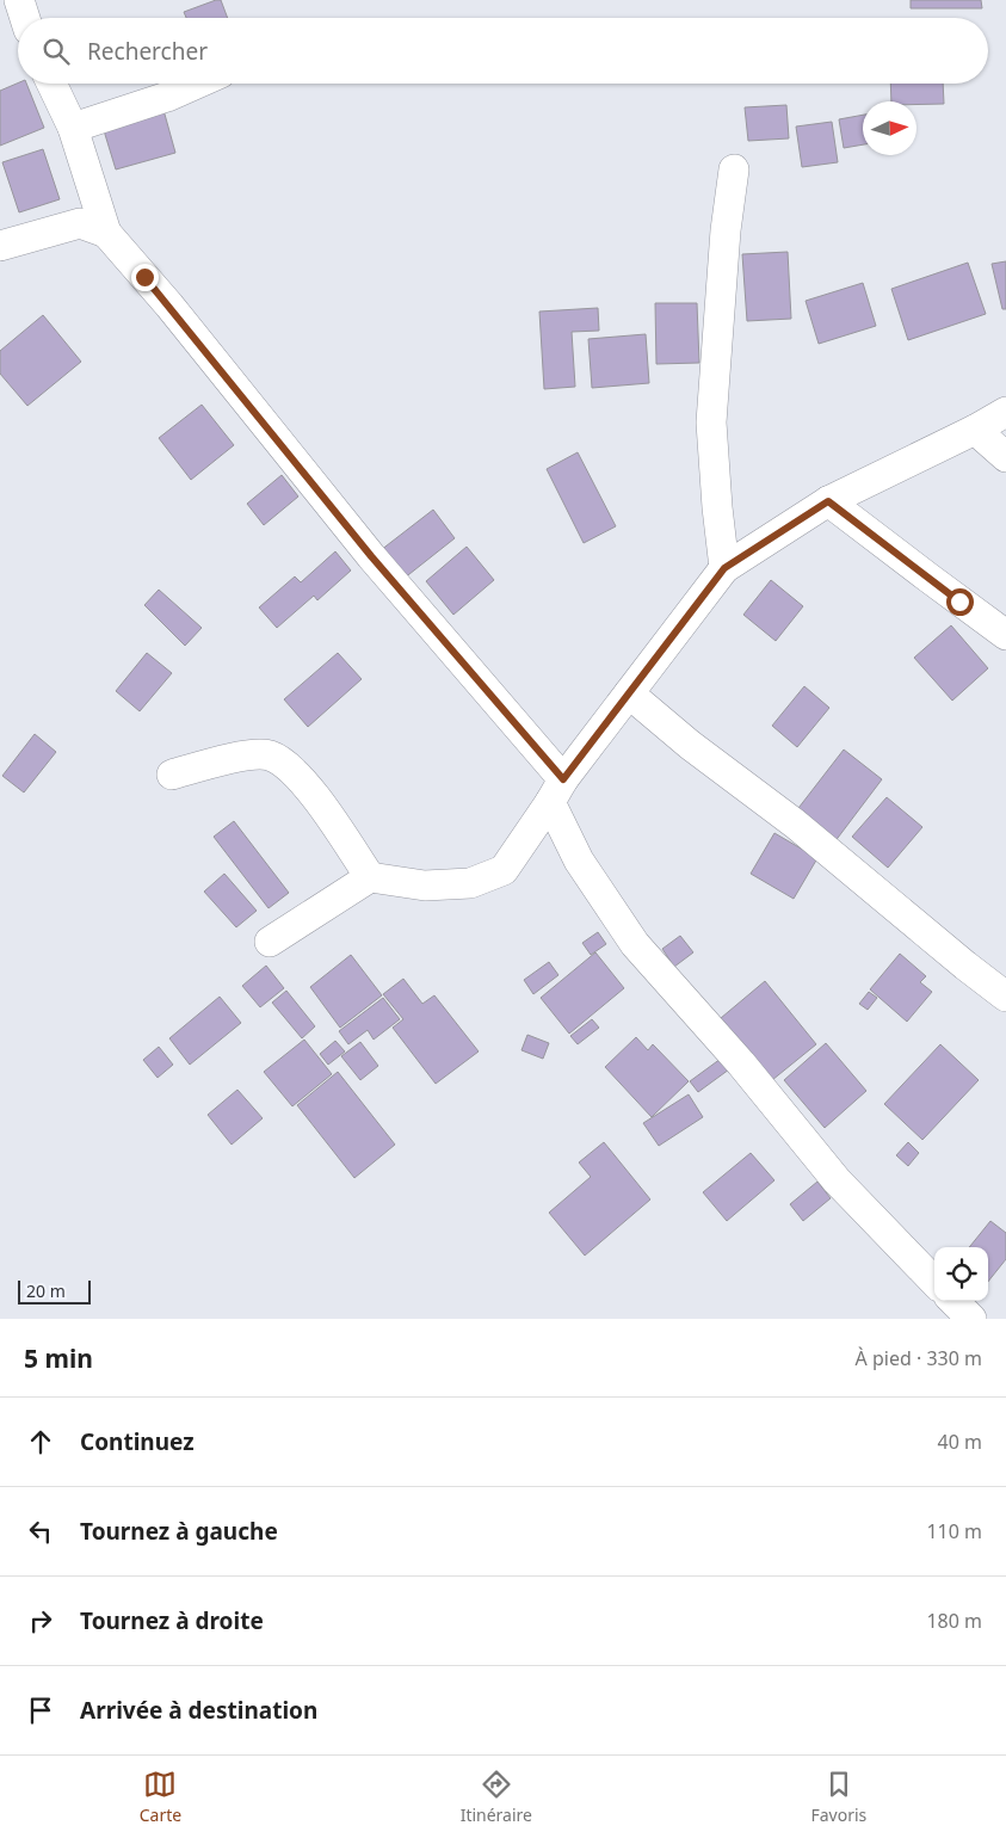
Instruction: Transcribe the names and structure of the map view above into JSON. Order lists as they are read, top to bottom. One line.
{"scale_bar":"20 m","north":"right","page":{"search":"Rechercher","scale":"20 m","heading":["5 min","À pied · 330 m"],"list":[["Continuez","40 m"],["Tournez à gauche","110 m"],["Tournez à droite","180 m"],"Arrivée à destination"],"nav":["Carte","Itinéraire","Favoris"]}}
